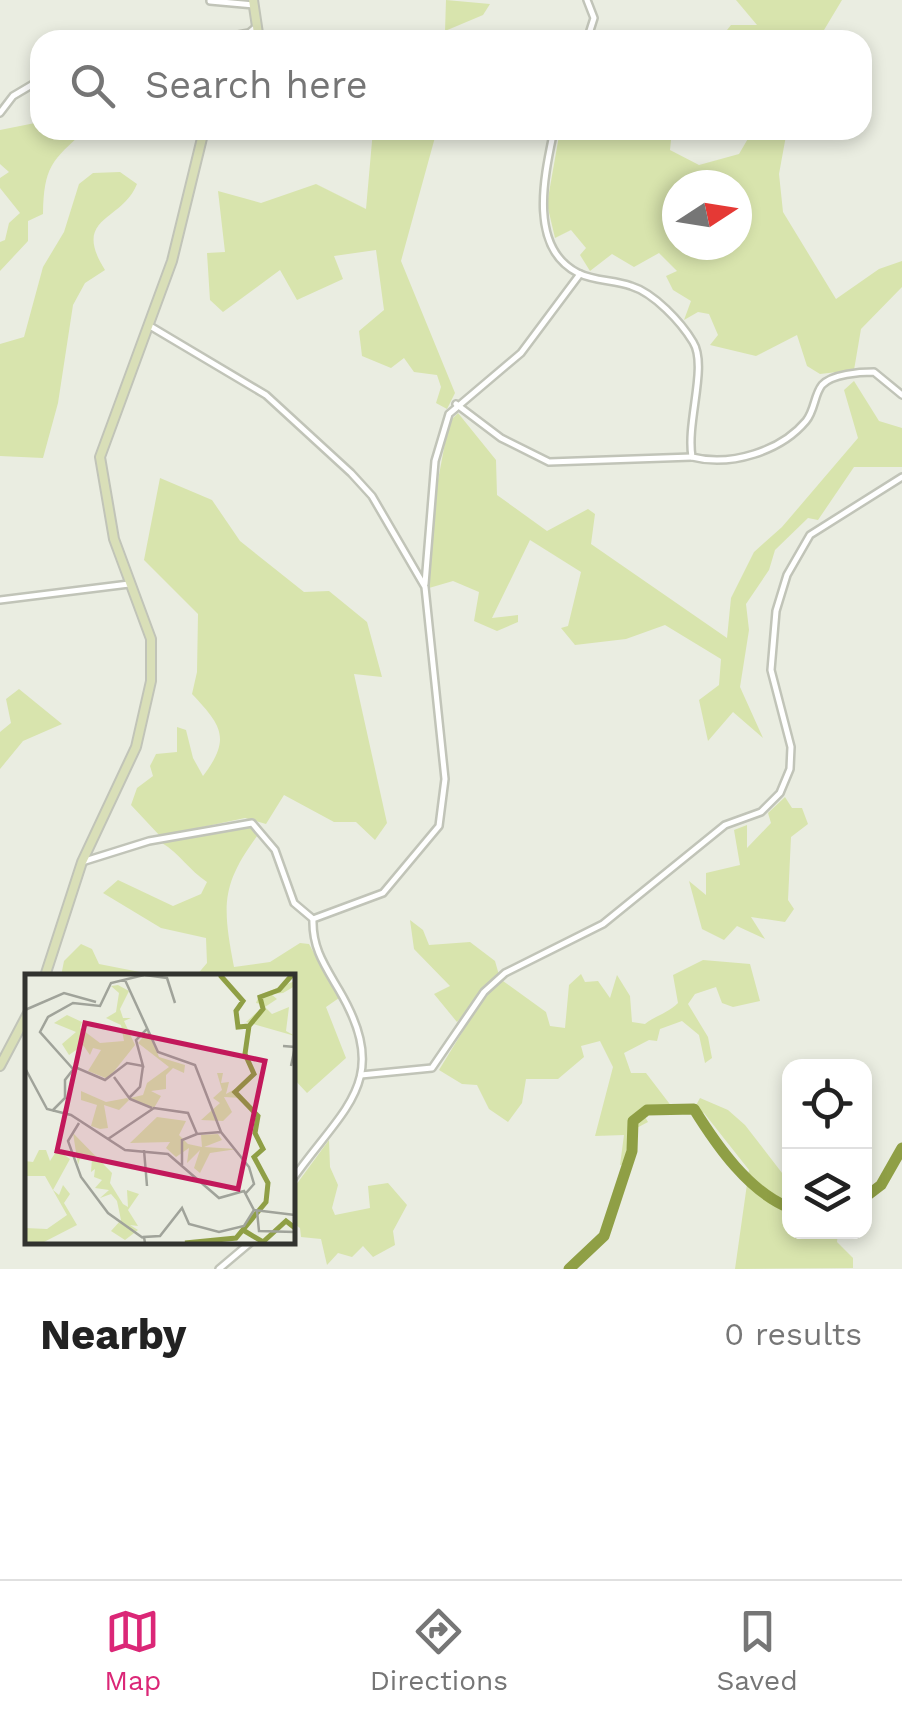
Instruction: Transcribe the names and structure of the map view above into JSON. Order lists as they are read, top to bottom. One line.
{"north":"right","page":{"search":"Search here","heading":["Nearby","0 results"],"nav":["Map","Directions","Saved"]}}
